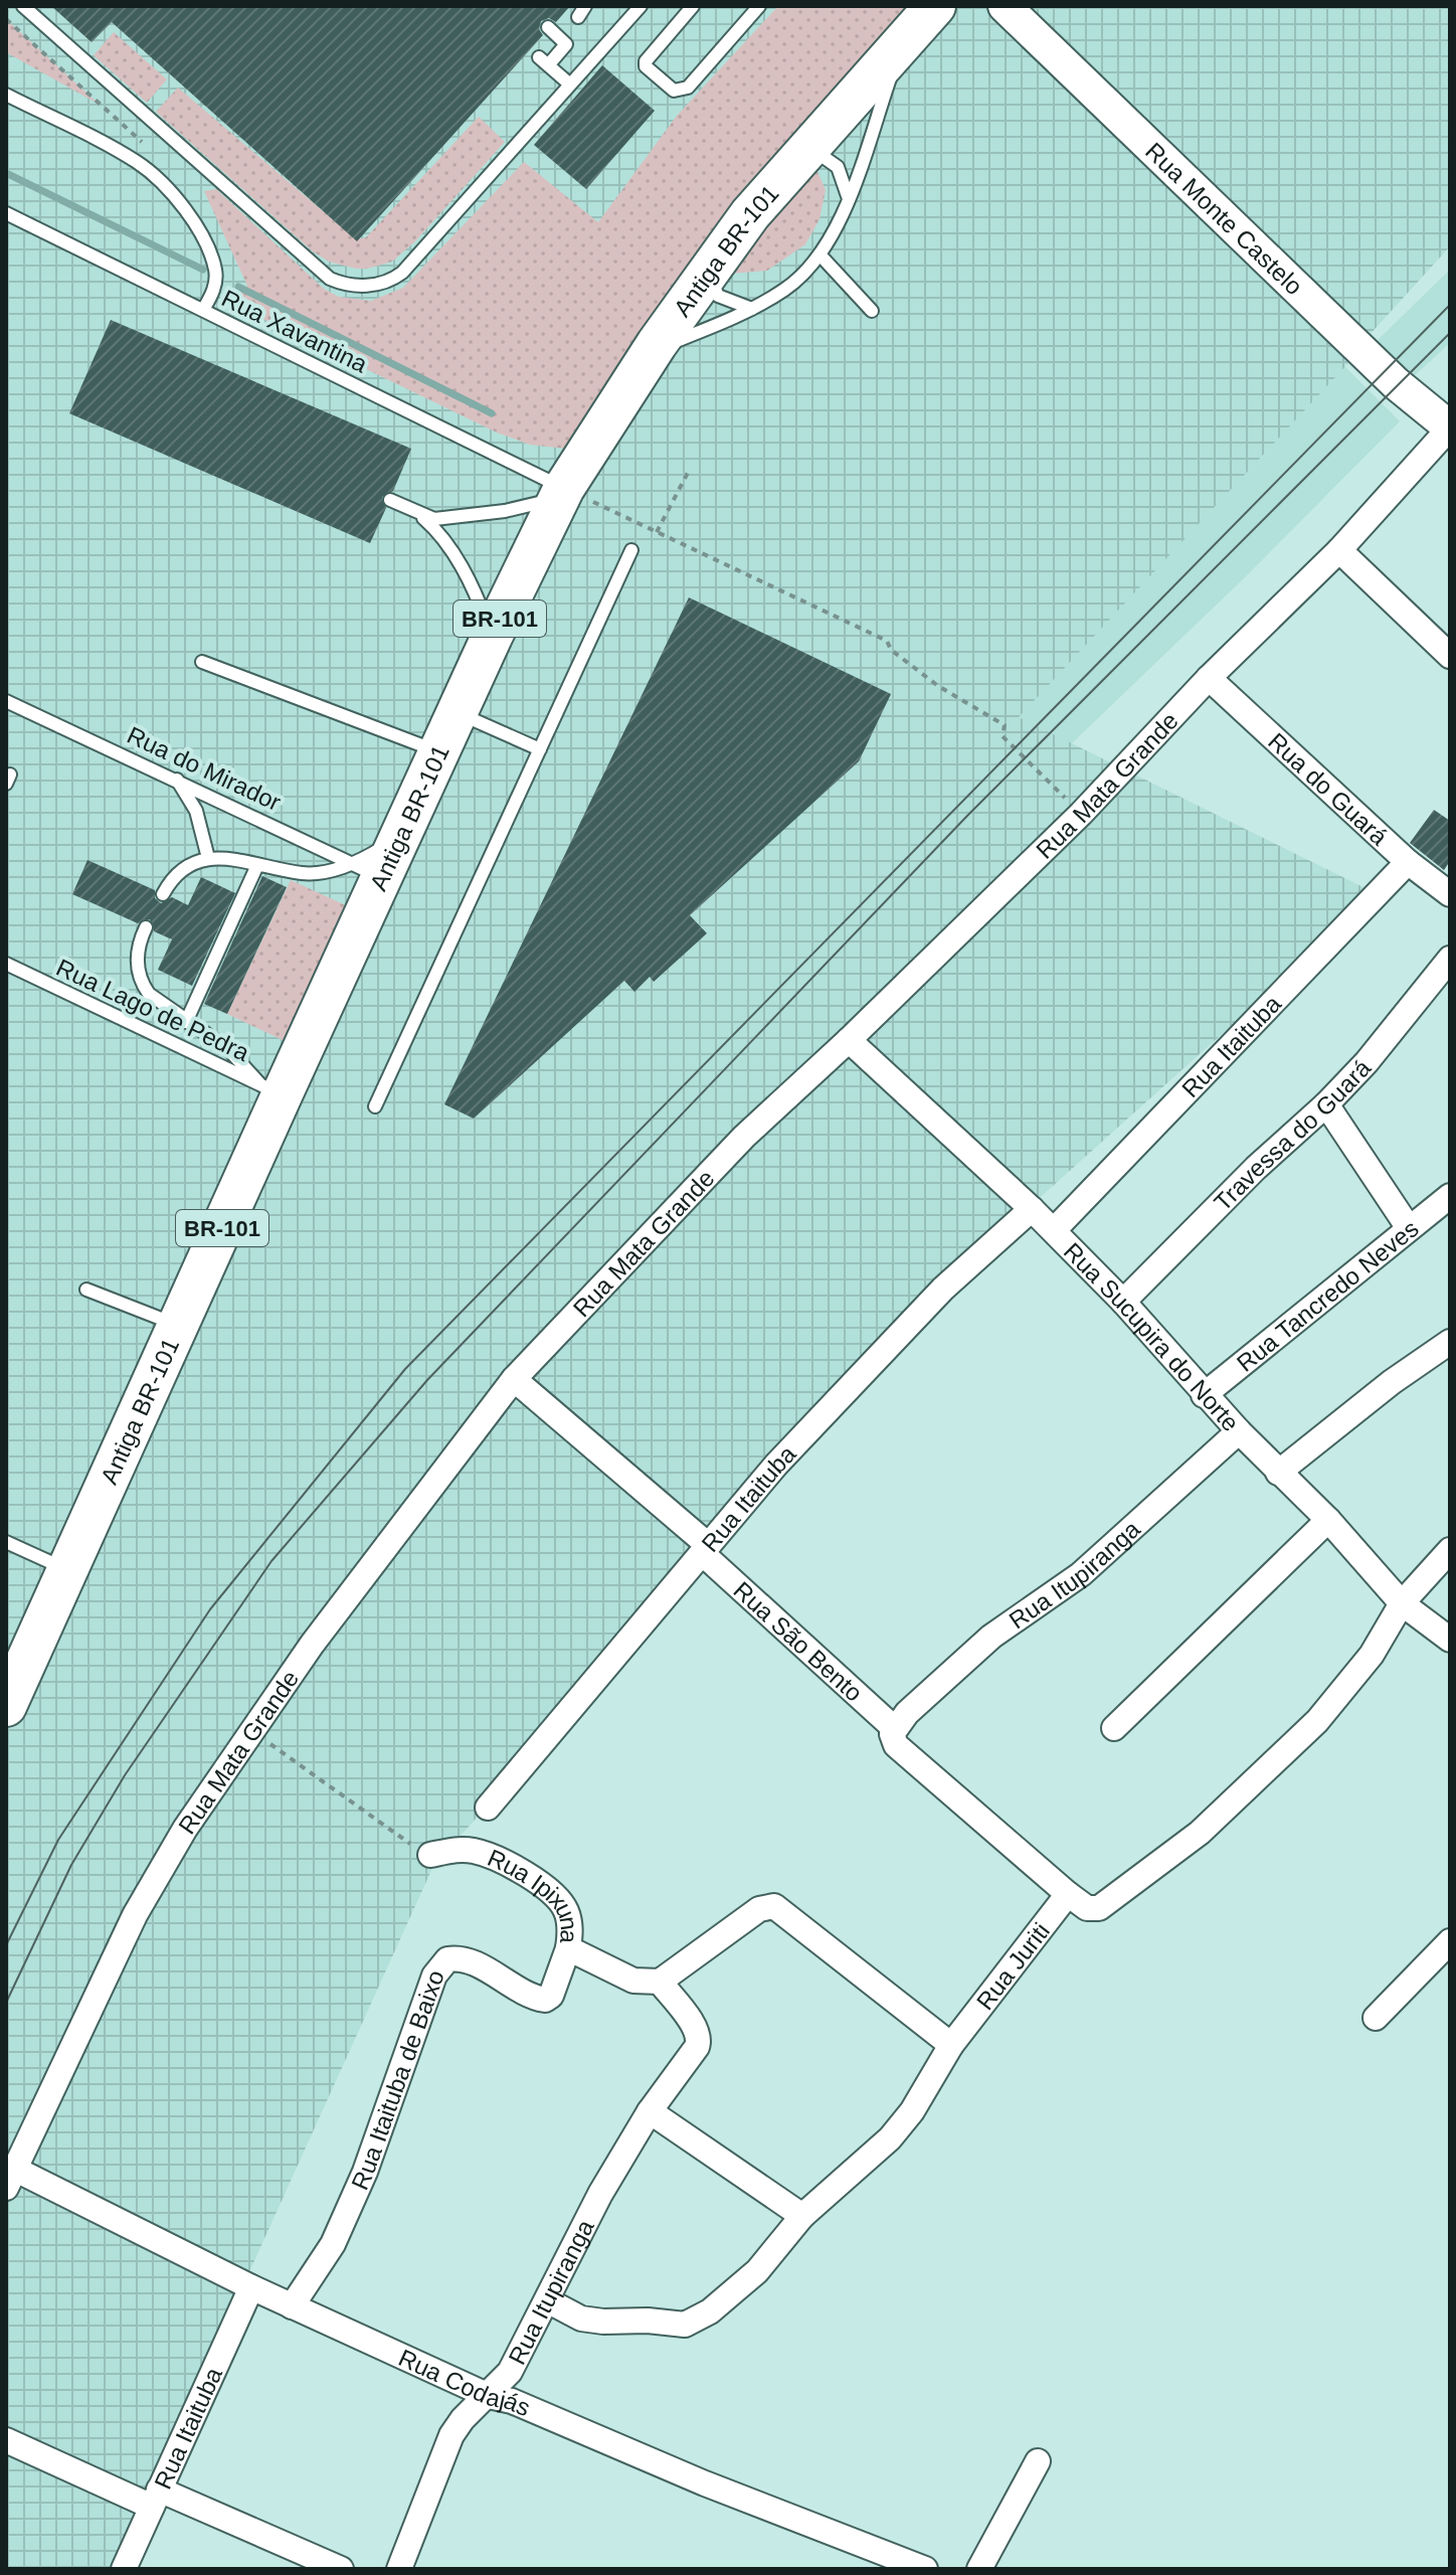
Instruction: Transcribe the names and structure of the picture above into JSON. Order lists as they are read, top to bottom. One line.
{"streets":{"main road":["Antiga BR-101","BR-101"],"street":["Rua Monte Castelo","Rua Mata Grande","Rua do Guará","Rua Itaituba","Travessa do Guará","Rua Tancredo Neves","Rua Sucupira do Norte","Rua Itupiranga","Rua São Bento","Rua Ipixuna","Rua Juriti","Rua Itaituba de Baixo","Rua Codajás"],"lane":["Rua Xavantina","Rua do Mirador","Rua Lago de Pedra"]},"crossings":[["Rua Monte Castelo","Rua Mata Grande"],["Antiga BR-101","Rua Xavantina"],["Antiga BR-101","Rua do Mirador"],["Antiga BR-101","Rua Lago de Pedra"],["Rua Mata Grande","Rua do Guará"],["Rua Mata Grande","Rua Sucupira do Norte"],["Rua Mata Grande","Rua São Bento"],["Rua Mata Grande","Rua Codajás"],["Rua do Guará","Rua Itaituba"],["Rua Itaituba","Rua Sucupira do Norte"],["Rua Itaituba","Rua São Bento"],["Rua Itaituba","Rua Codajás"],["Travessa do Guará","Rua Sucupira do Norte"],["Rua Tancredo Neves","Rua Sucupira do Norte"],["Rua Sucupira do Norte","Rua Itupiranga"],["Rua Itupiranga","Rua São Bento"],["Rua Itupiranga","Rua Ipixuna"],["Rua Itupiranga","Rua Juriti"],["Rua Itupiranga","Rua Codajás"],["Rua São Bento","Rua Juriti"],["Rua Ipixuna","Rua Itaituba de Baixo"],["Rua Itaituba de Baixo","Rua Codajás"]]}
